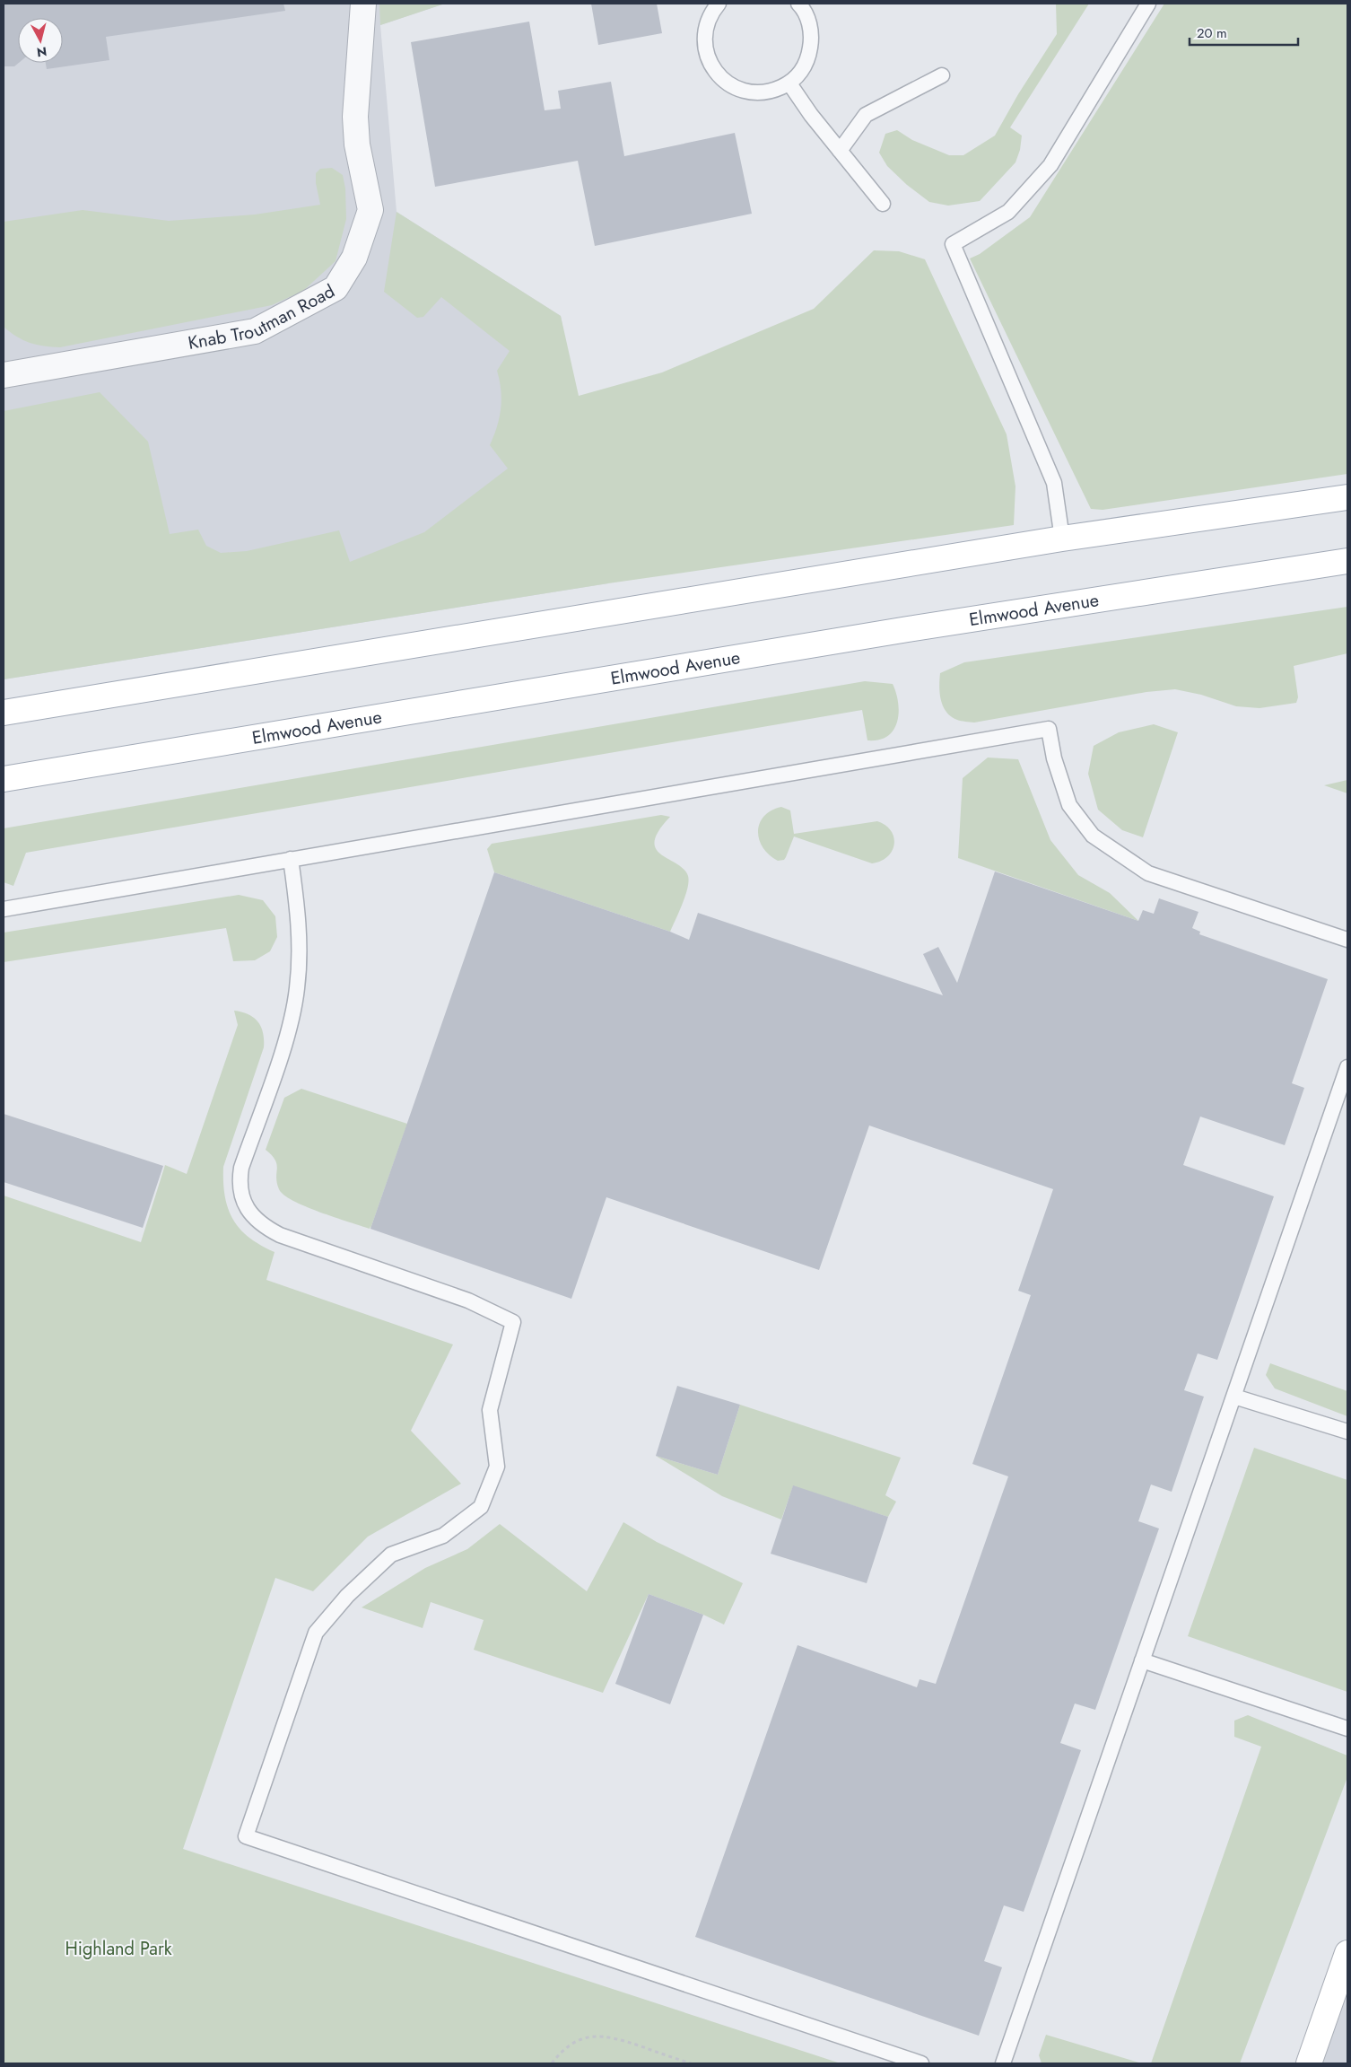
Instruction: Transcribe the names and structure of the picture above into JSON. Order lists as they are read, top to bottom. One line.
{"streets":{"main road":["Elmwood Avenue"],"street":["Knab Troutman Road"]},"parks":["Highland Park"],"scale_bar":"20 m","north":"bottom"}
